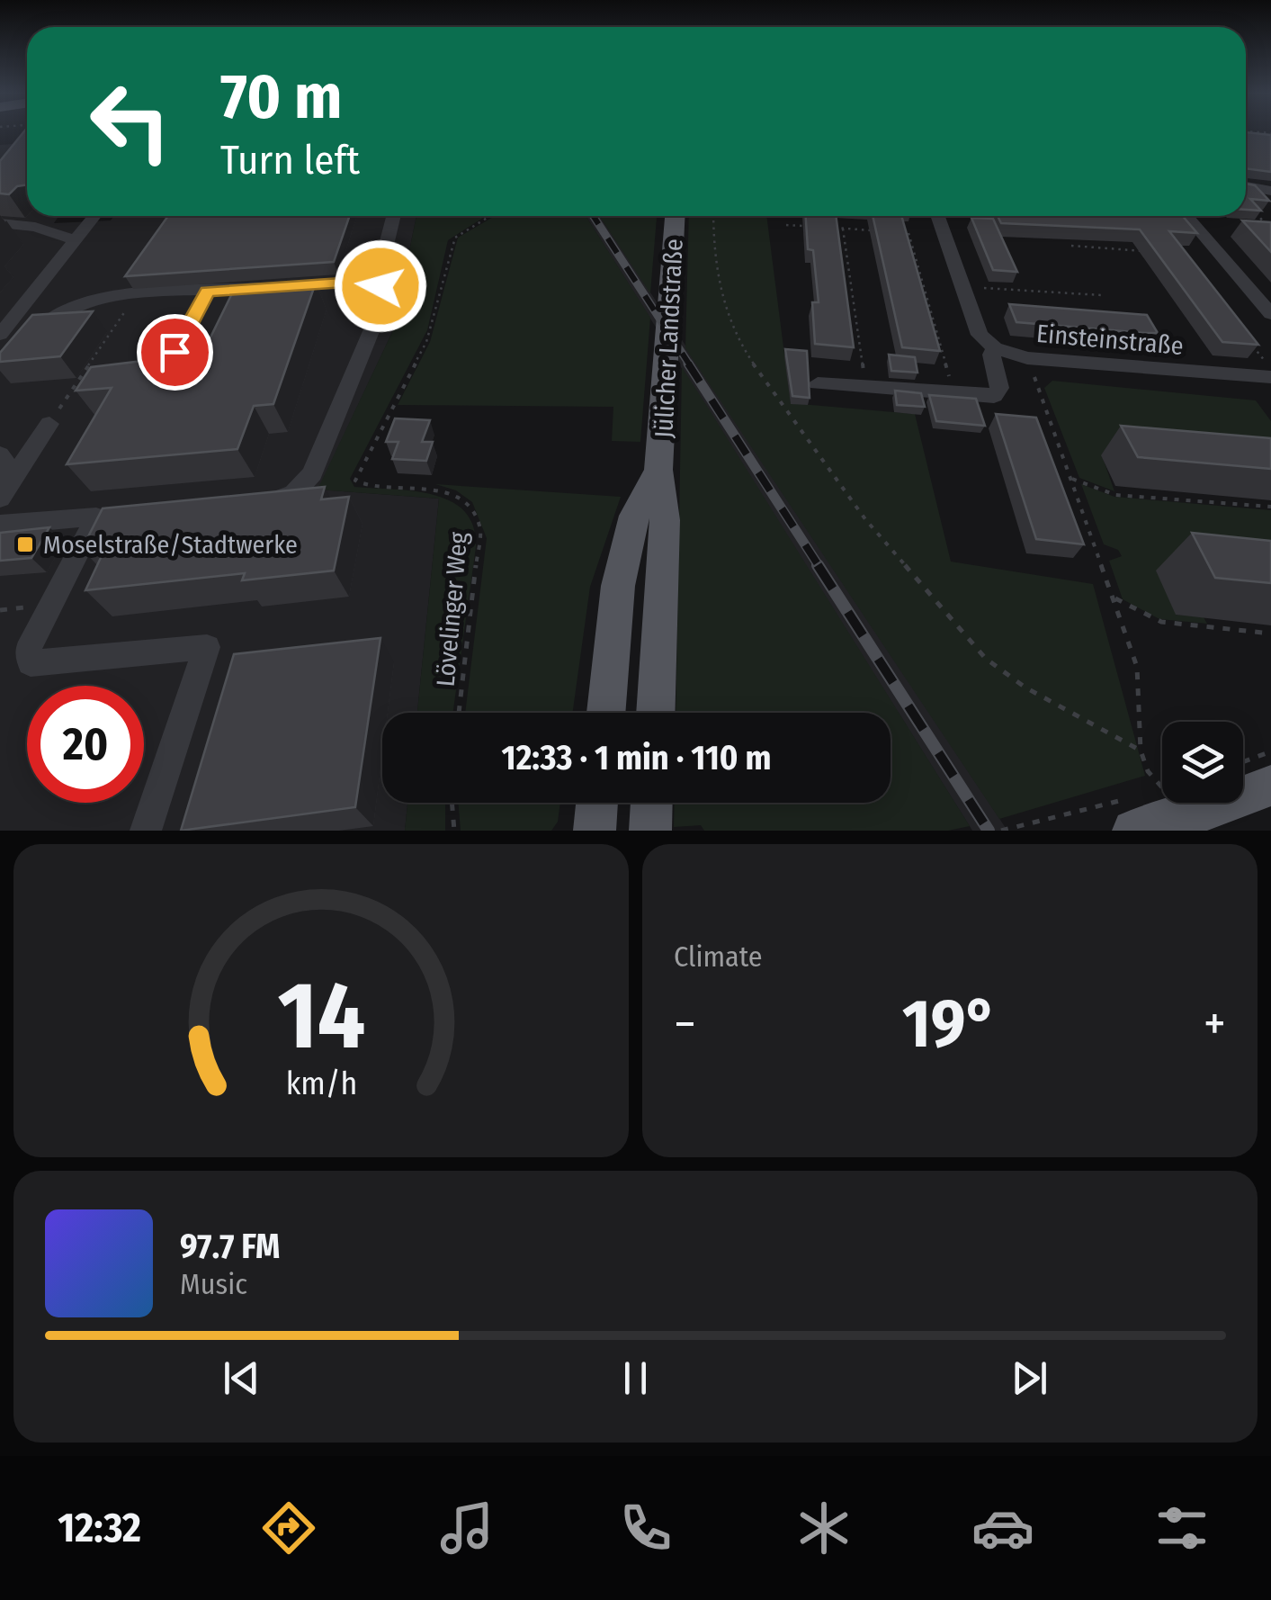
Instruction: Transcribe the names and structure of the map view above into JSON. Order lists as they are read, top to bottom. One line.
{"streets":{"main road":["Jülicher Landstraße"],"street":["Einsteinstraße"],"path":["Lövelinger Weg"]},"places":{"transit":["Moselstraße/Stadtwerke"]},"page":{"turn":["70 m","Turn left"],"limit":"20","trip":"12:33 · 1 min · 110 m","tile":"Climate","heat":["−","19°","+"],"song":["97.7 FM","Music"],"tabs":"12:32","gauge":["14","km/h"]}}
